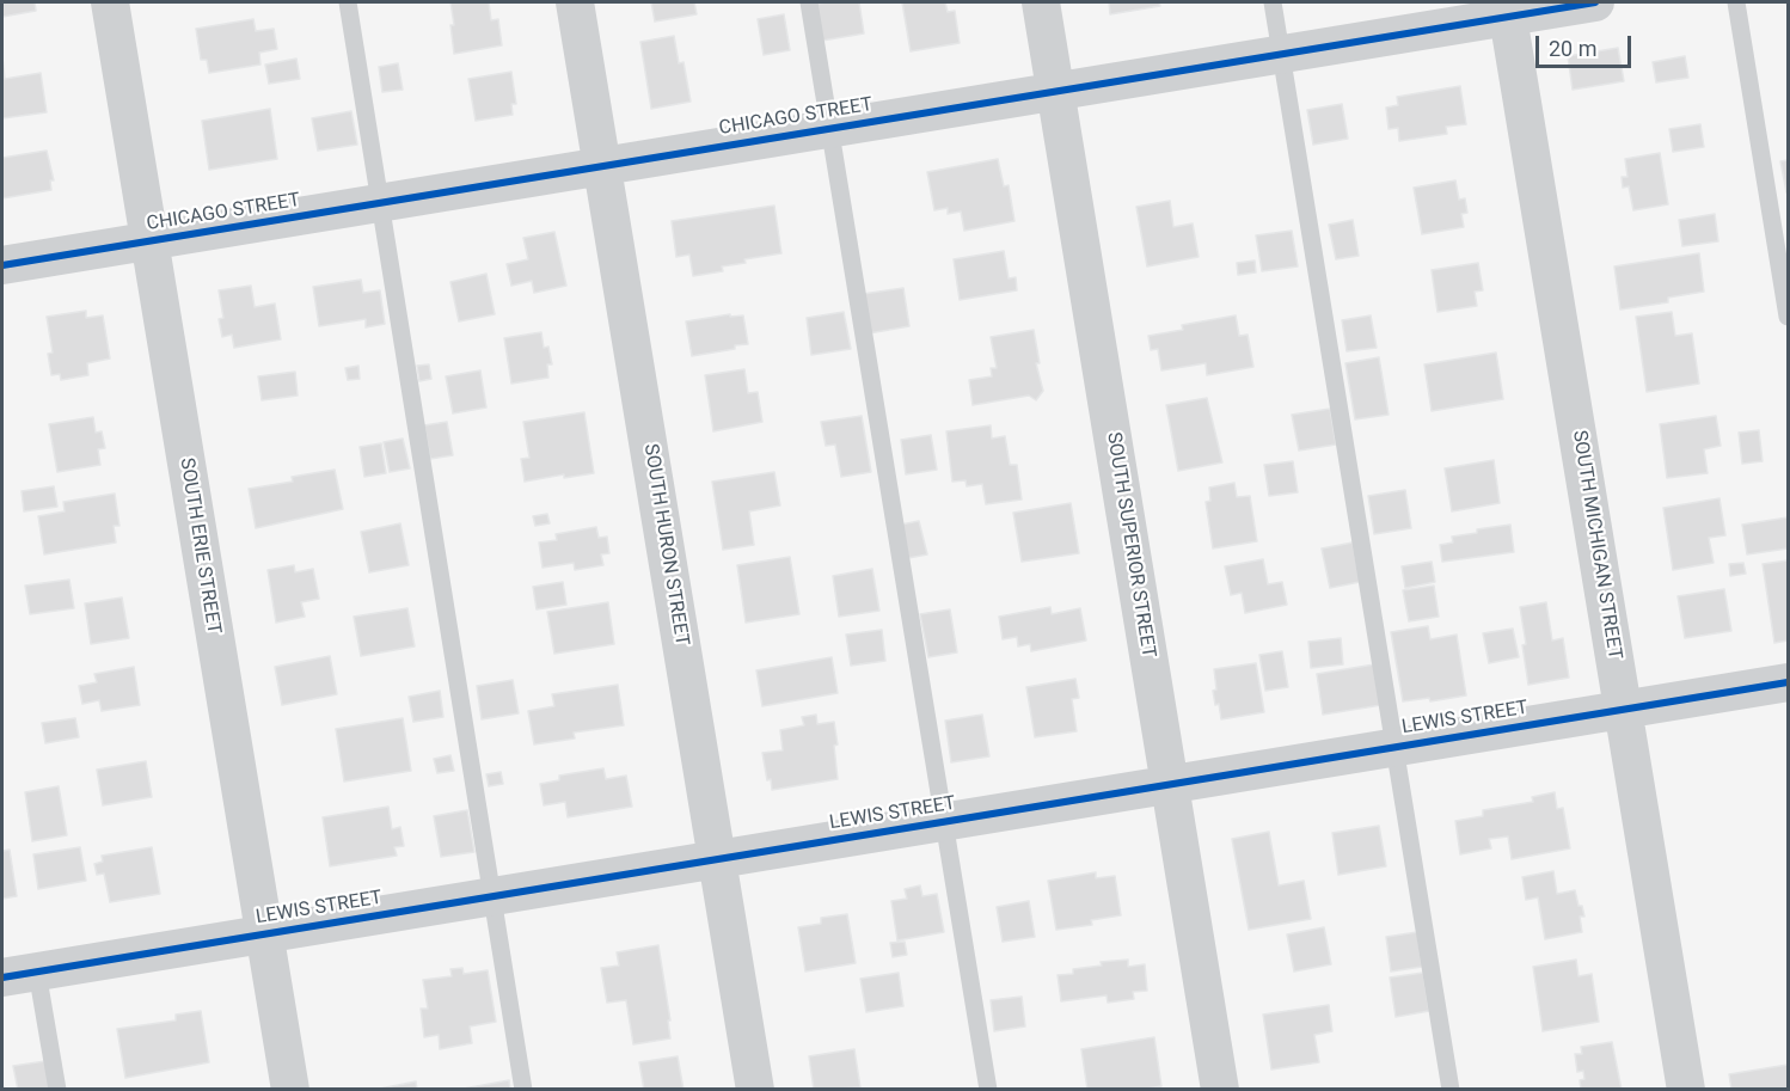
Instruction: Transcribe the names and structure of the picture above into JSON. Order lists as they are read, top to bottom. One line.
{"streets":{"street":["CHICAGO STREET","SOUTH HURON STREET","SOUTH SUPERIOR STREET","SOUTH MICHIGAN STREET","SOUTH ERIE STREET","LEWIS STREET"]},"crossings":[["CHICAGO STREET","SOUTH HURON STREET"],["CHICAGO STREET","SOUTH SUPERIOR STREET"],["CHICAGO STREET","SOUTH MICHIGAN STREET"],["CHICAGO STREET","SOUTH ERIE STREET"],["SOUTH HURON STREET","LEWIS STREET"],["SOUTH SUPERIOR STREET","LEWIS STREET"],["SOUTH MICHIGAN STREET","LEWIS STREET"],["SOUTH ERIE STREET","LEWIS STREET"]],"scale_bar":"20 m"}
